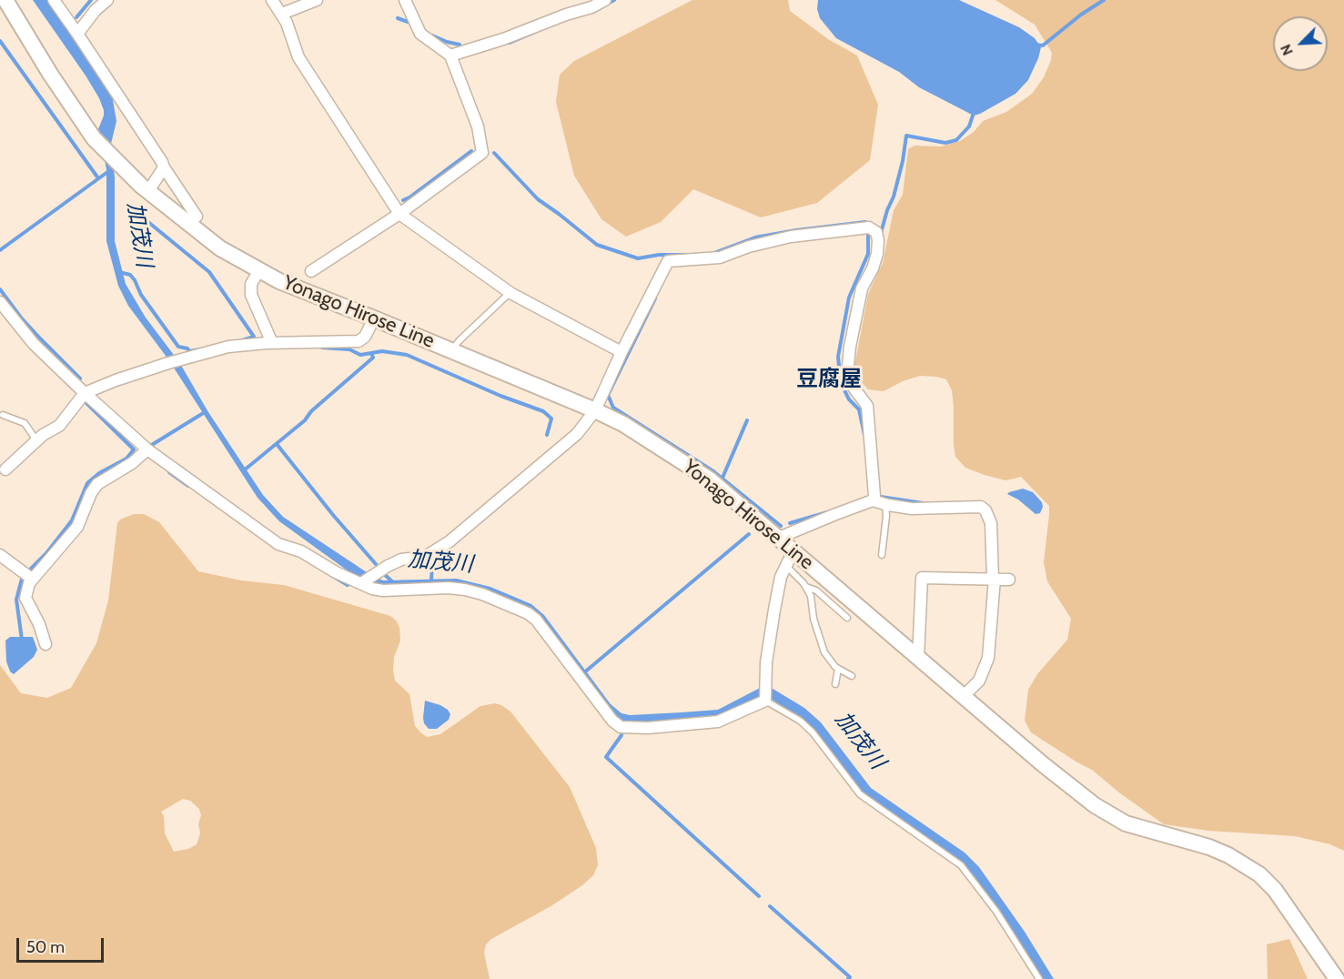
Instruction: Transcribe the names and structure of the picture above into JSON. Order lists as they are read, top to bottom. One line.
{"streets":{"main road":["Yonago Hirose Line"]},"districts":["豆腐屋"],"water":["加茂川"],"scale_bar":"50 m","north":"bottom left"}
